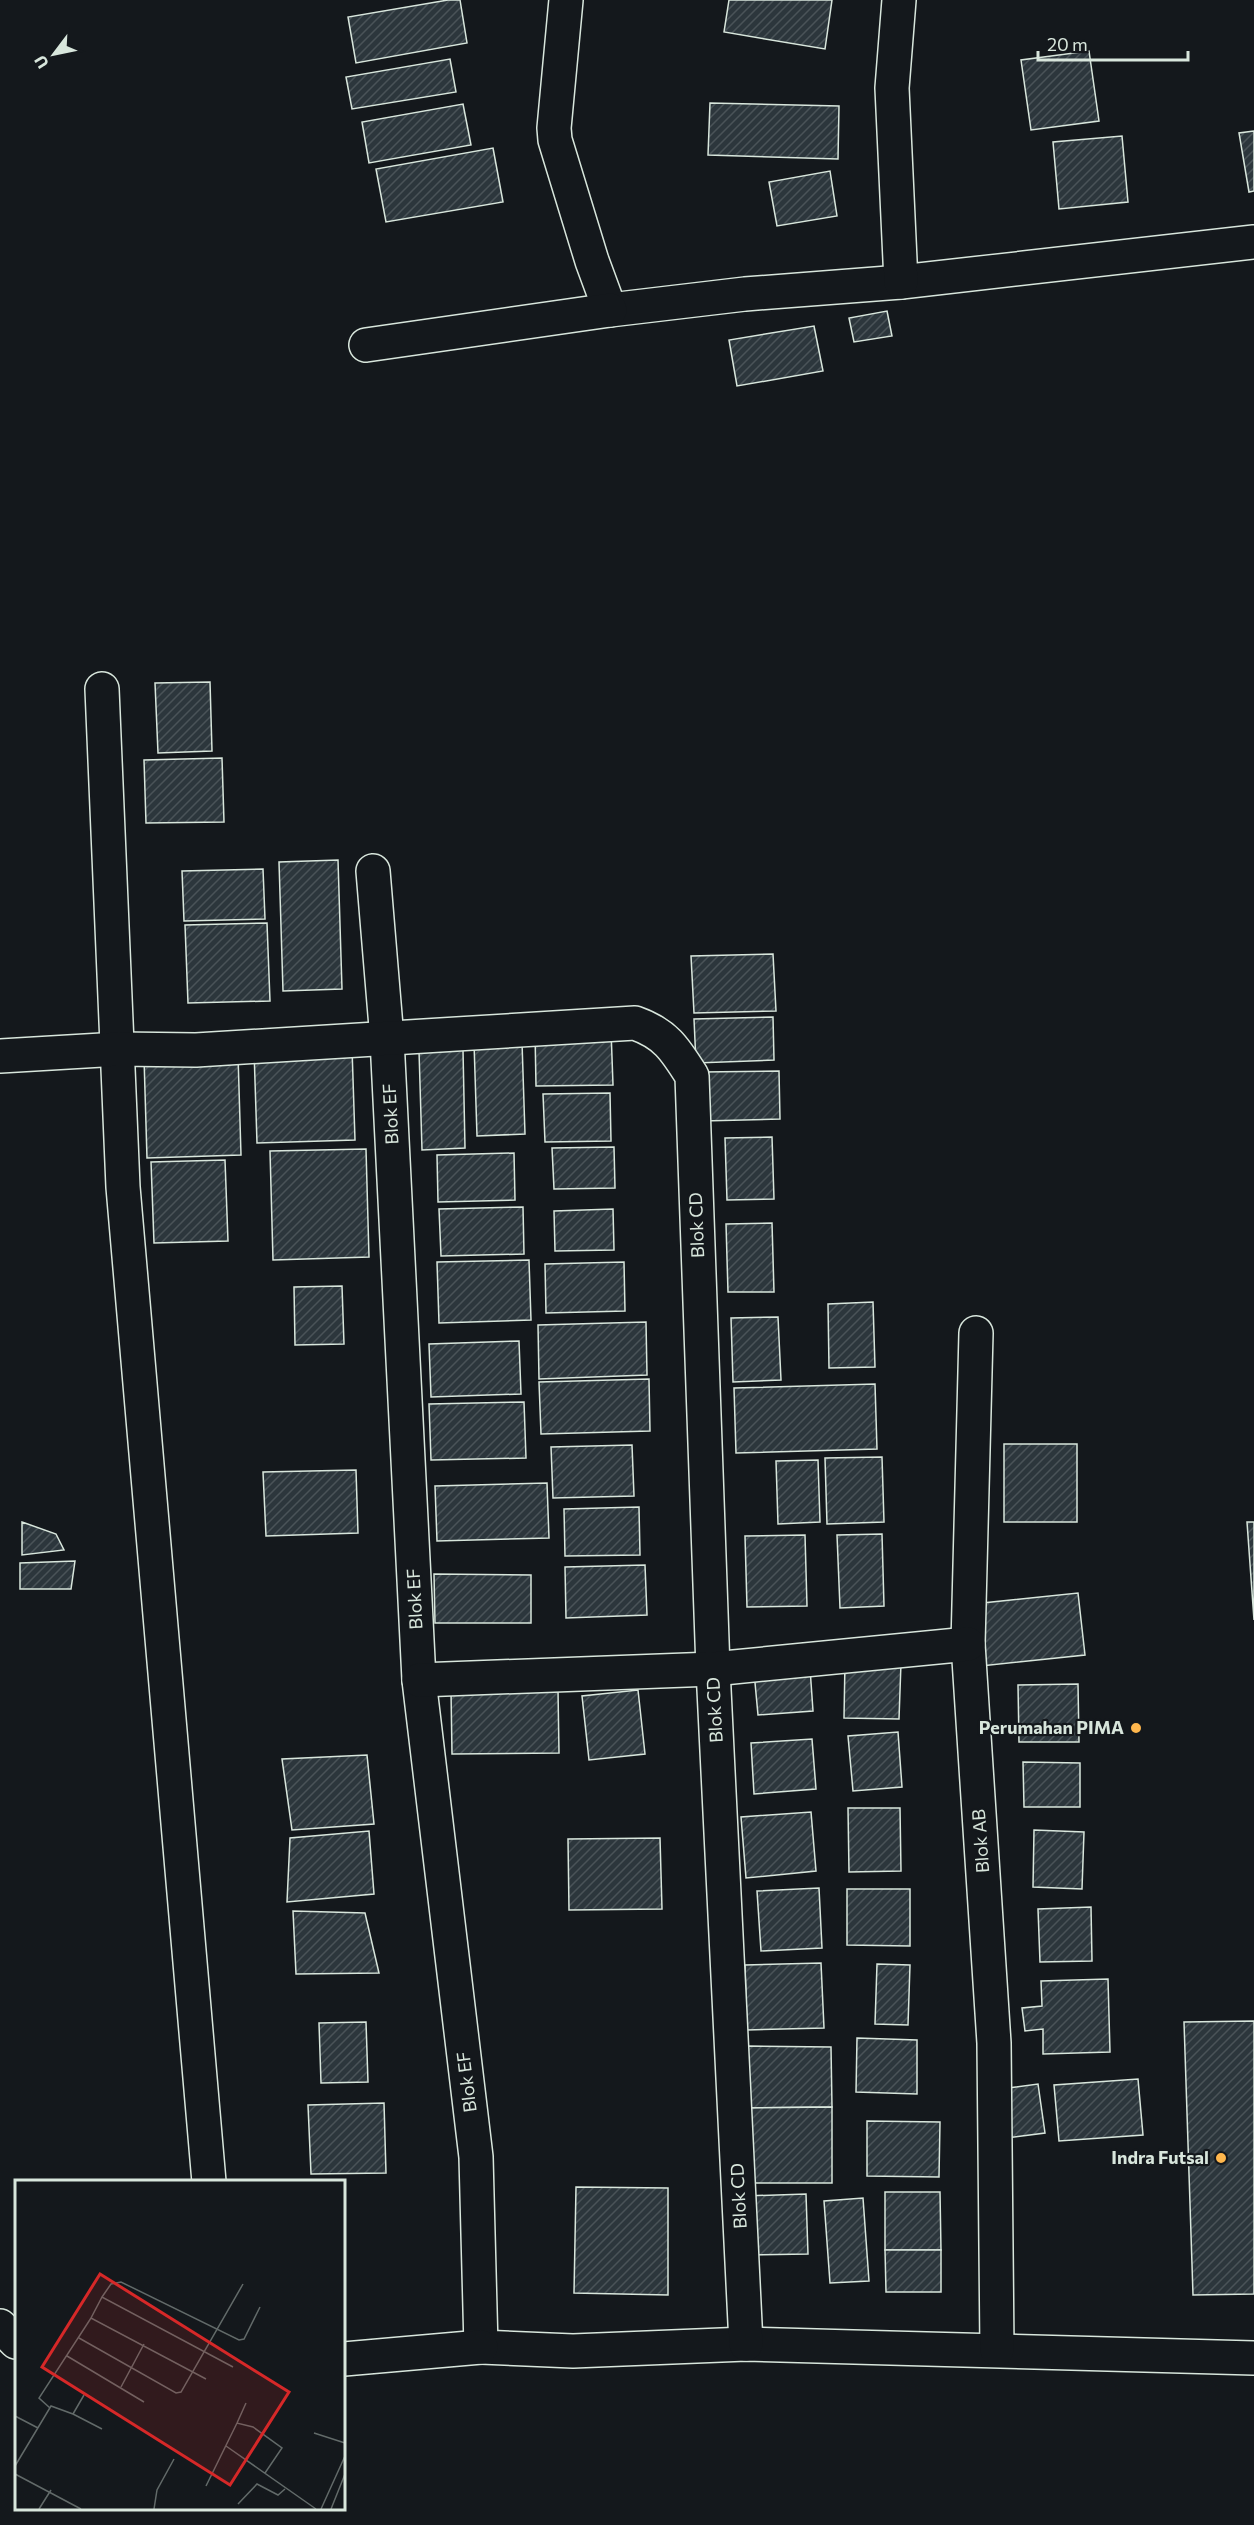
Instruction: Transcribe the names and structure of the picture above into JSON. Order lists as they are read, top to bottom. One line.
{"streets":{"street":["Blok EF","Blok CD","Blok AB"]},"crossings":[["Blok EF","Blok CD"]],"places":["Perumahan PIMA","Indra Futsal"],"scale_bar":"20 m","north":"bottom left"}
